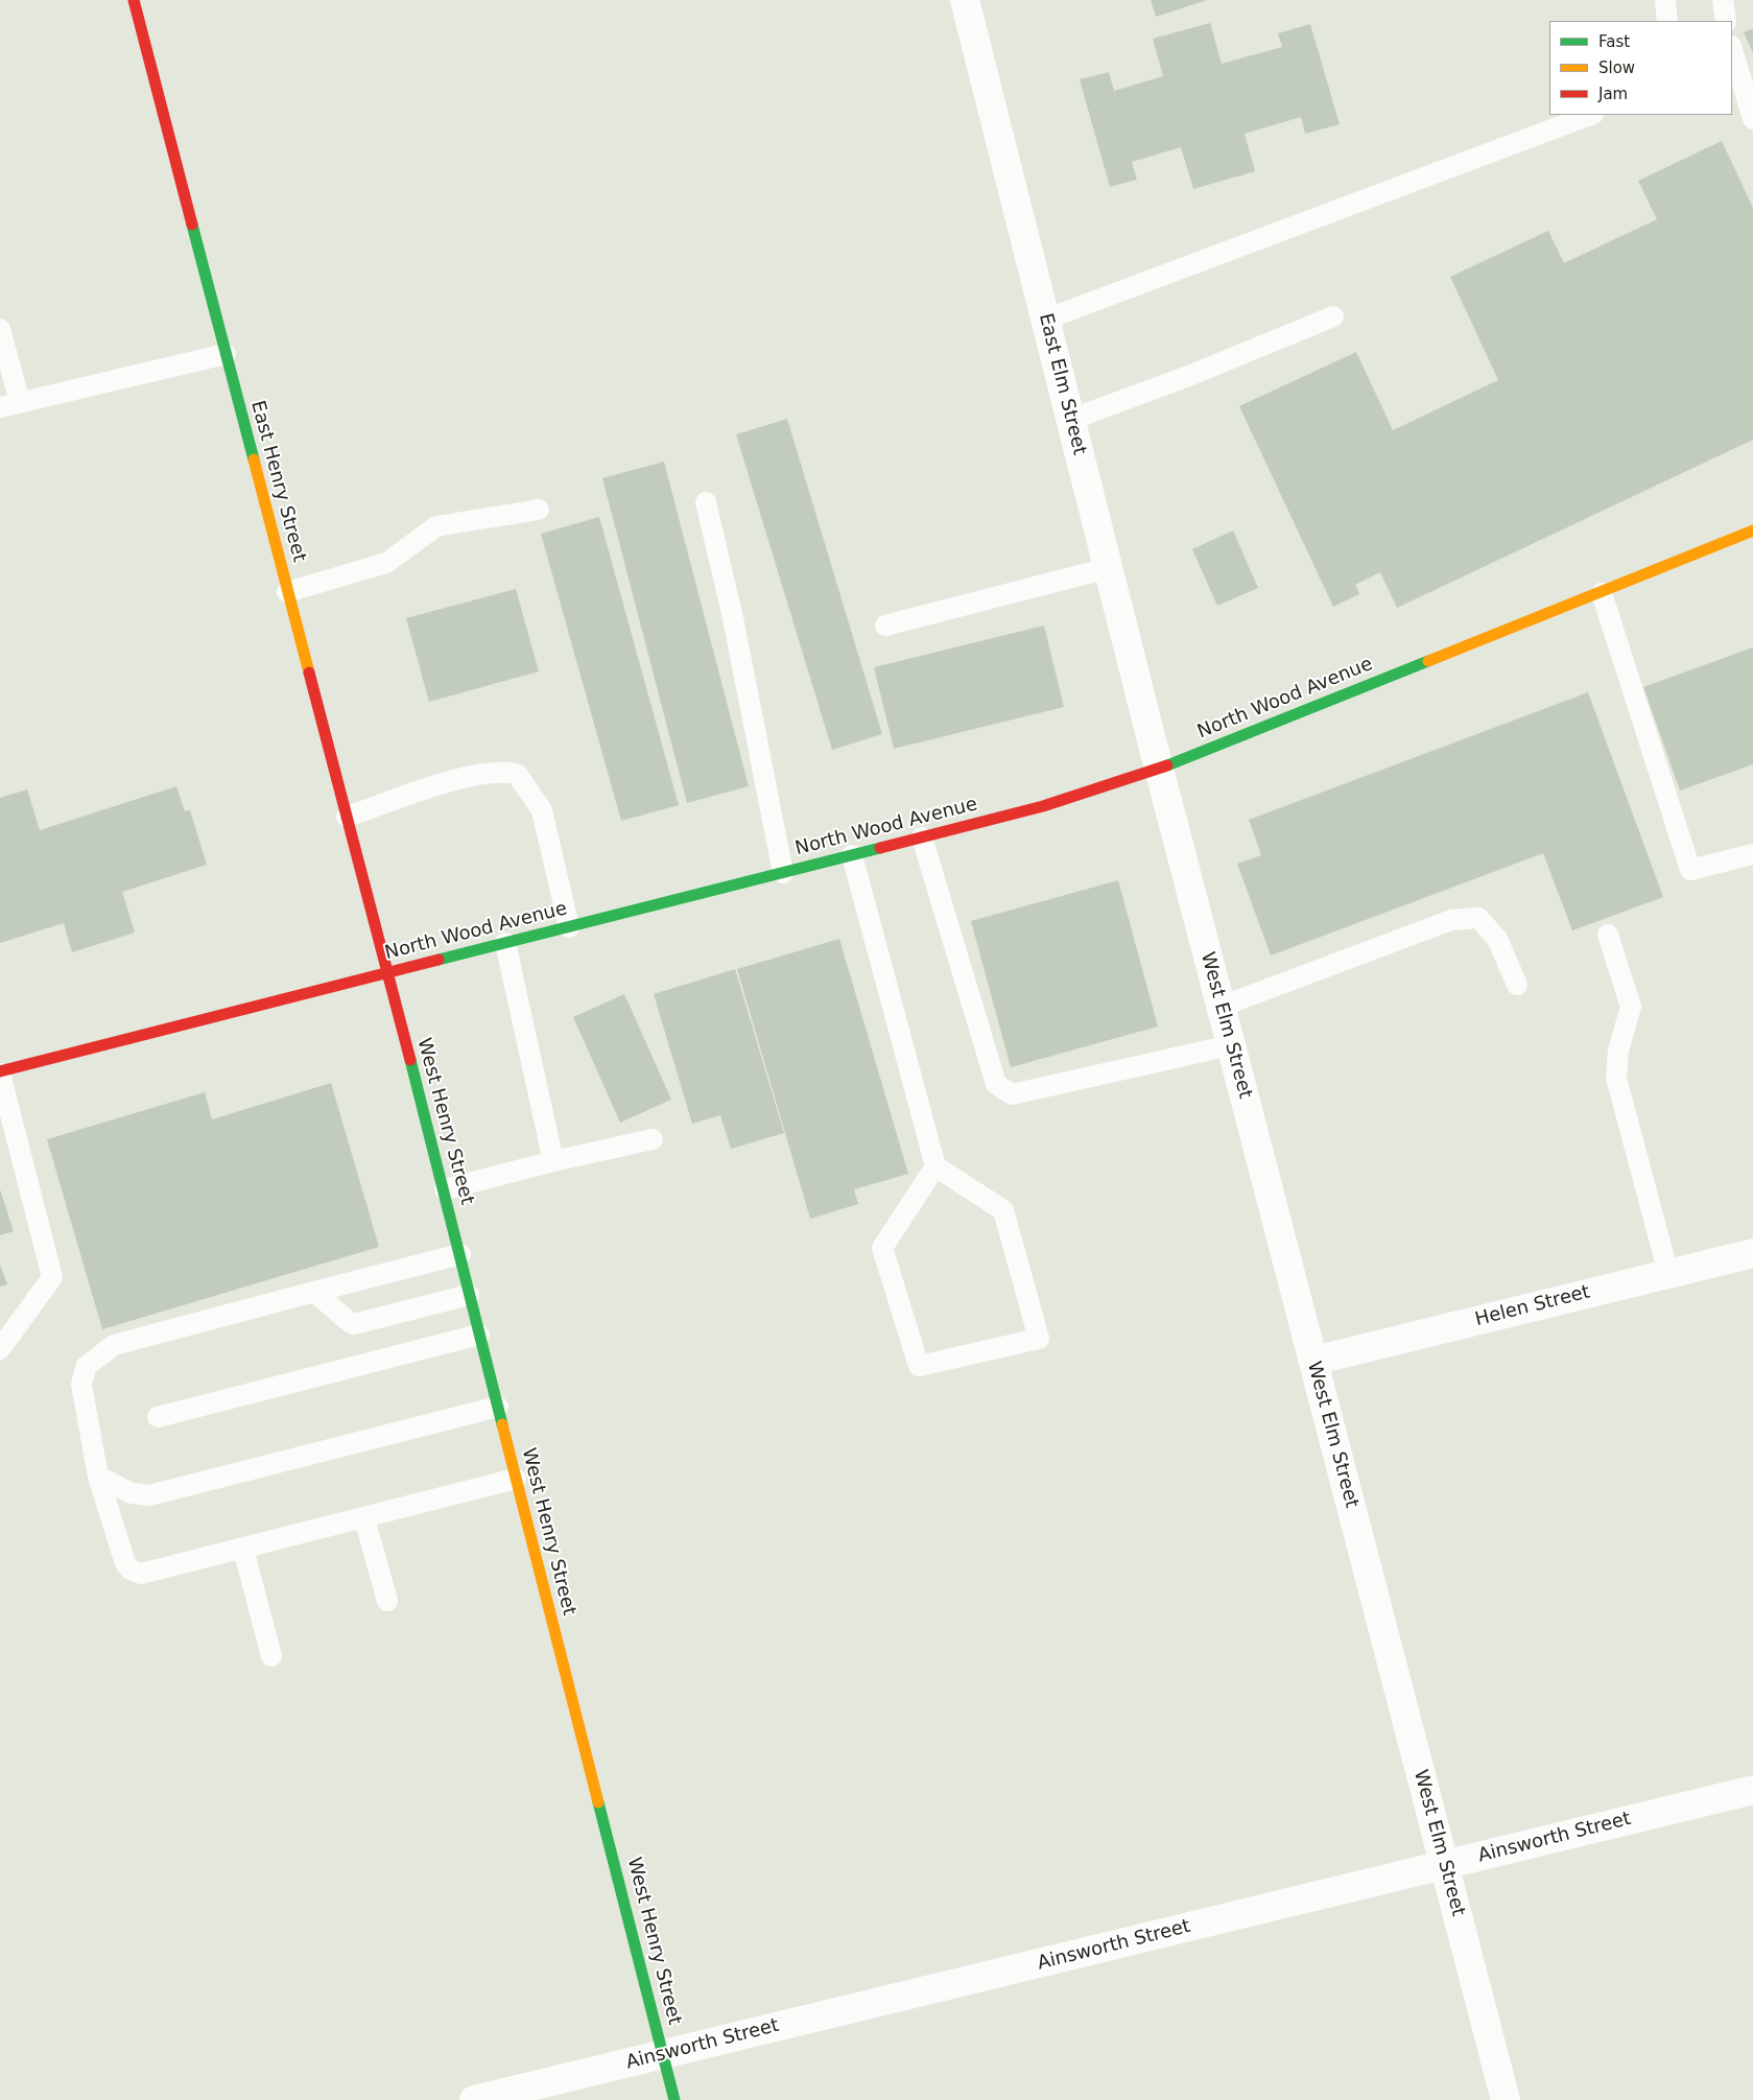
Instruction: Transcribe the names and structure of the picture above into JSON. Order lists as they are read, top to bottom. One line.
{"streets":{"street":["East Elm Street","East Henry Street","North Wood Avenue","West Elm Street","West Henry Street","Helen Street","Ainsworth Street"]},"crossings":[["East Elm Street","North Wood Avenue"],["East Elm Street","West Elm Street"],["East Henry Street","North Wood Avenue"],["East Henry Street","West Henry Street"],["North Wood Avenue","West Elm Street"],["North Wood Avenue","West Henry Street"],["West Elm Street","Helen Street"],["West Elm Street","Ainsworth Street"],["West Henry Street","Ainsworth Street"]],"legend":["Fast","Slow","Jam"]}
